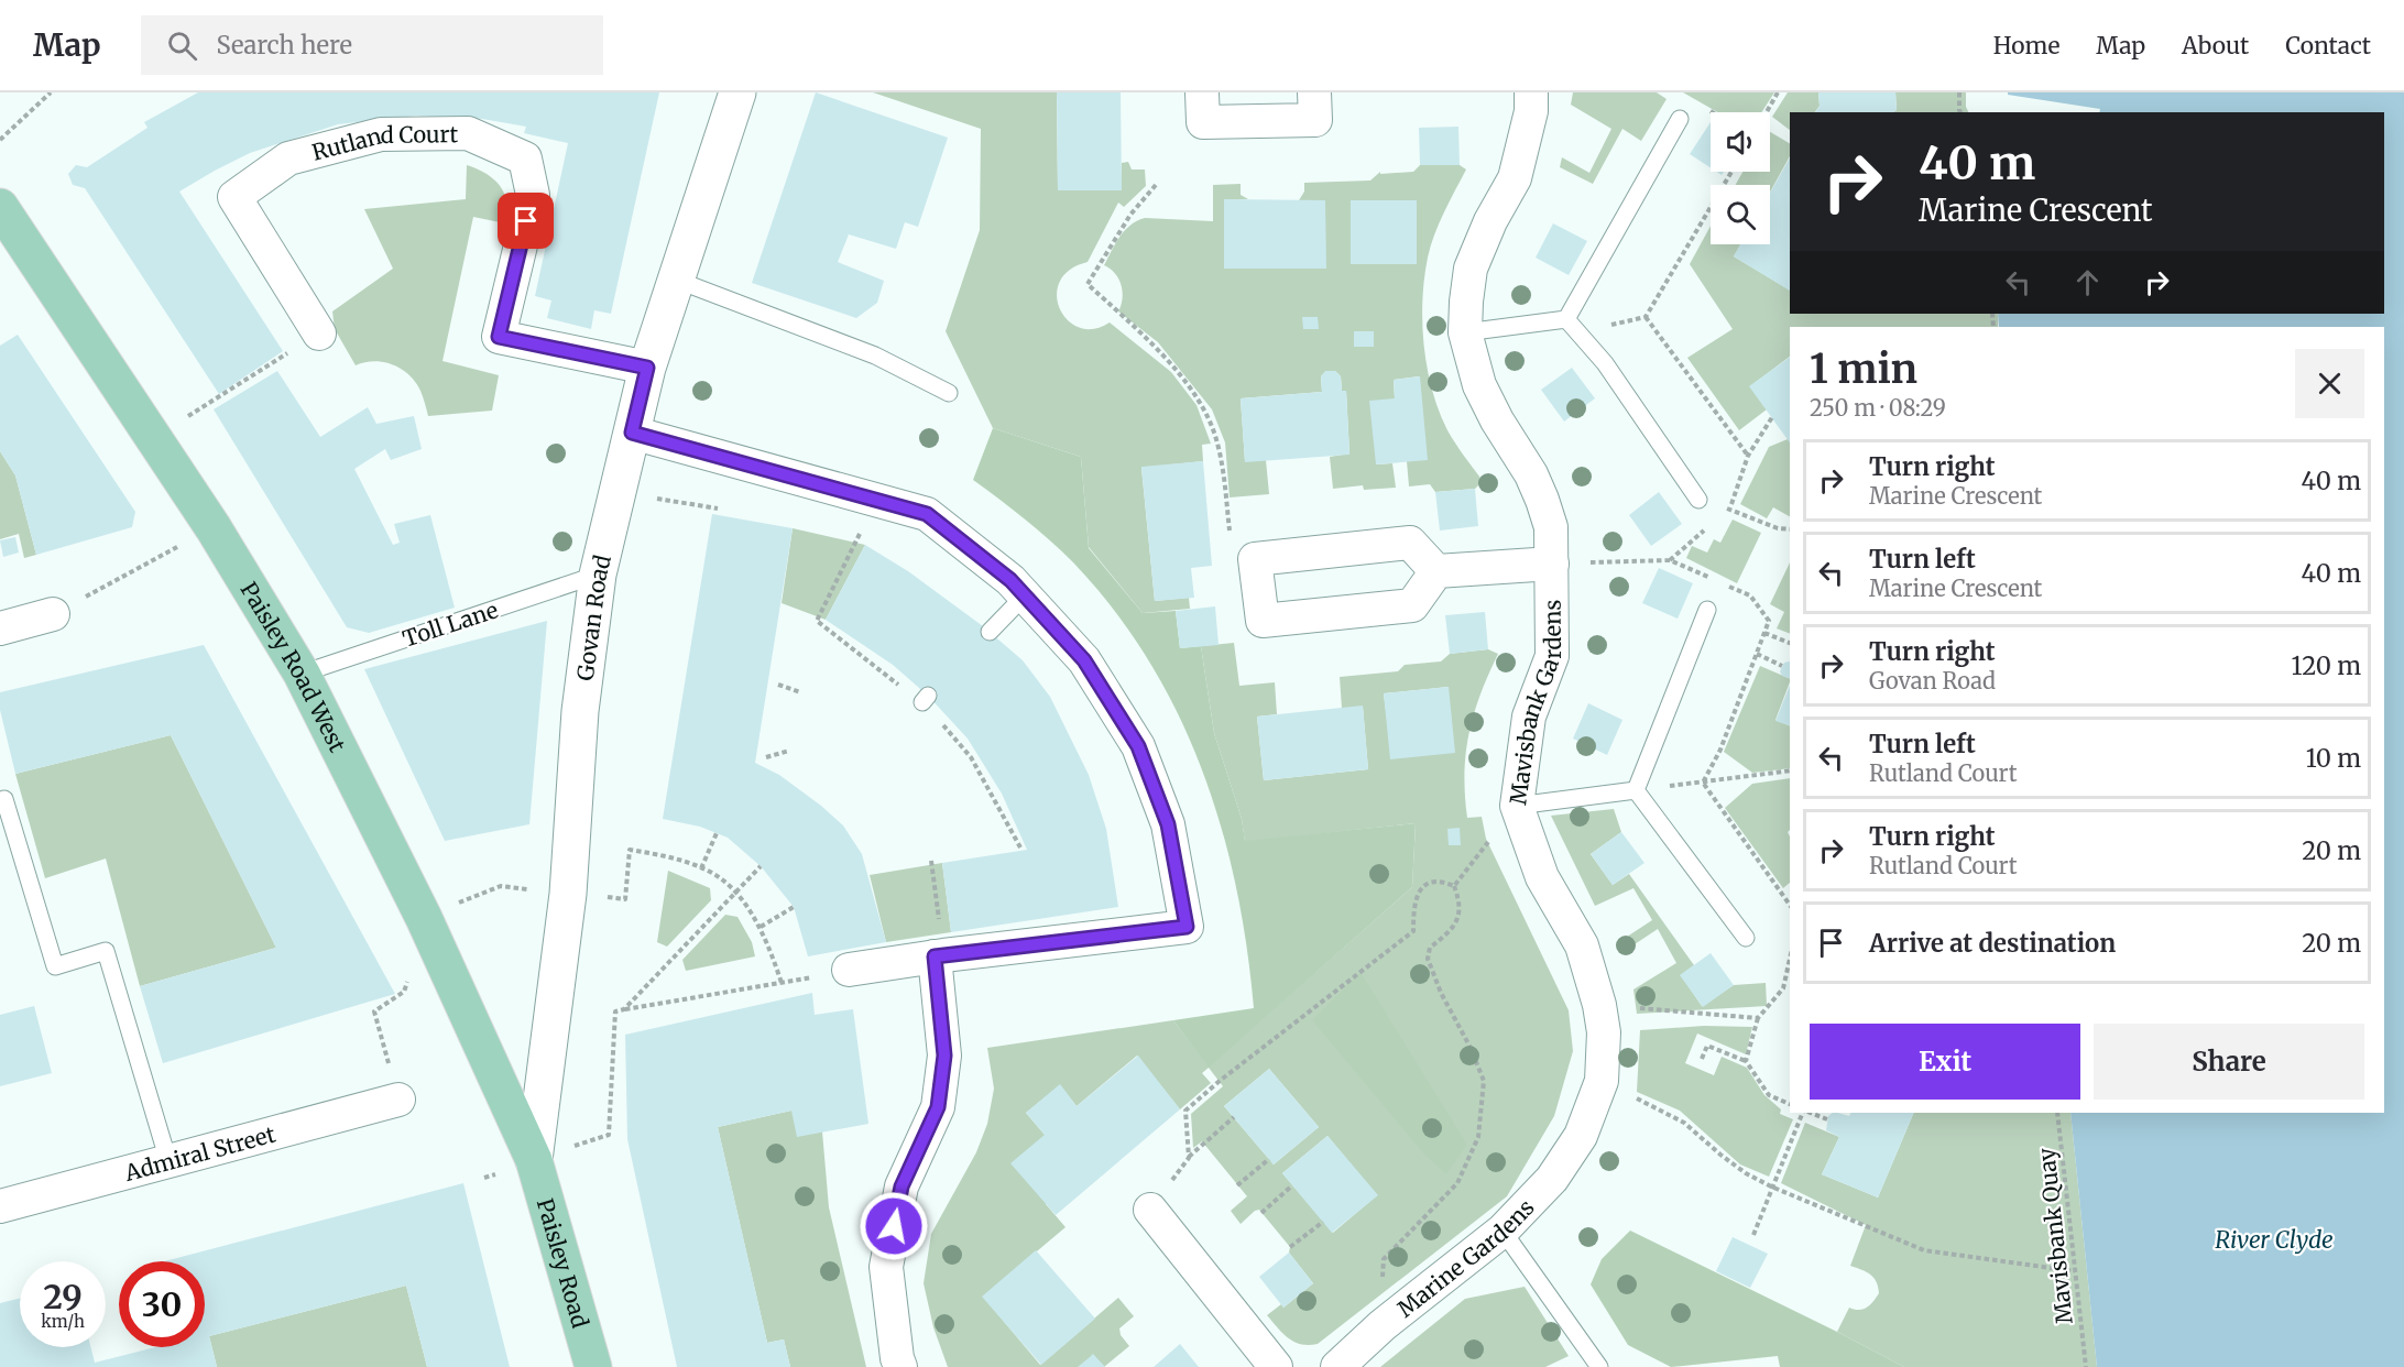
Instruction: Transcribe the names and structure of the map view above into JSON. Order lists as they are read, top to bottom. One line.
{"streets":{"main road":["Paisley Road West","Paisley Road"],"street":["Rutland Court","Govan Road","Mavisbank Gardens","Admiral Street","Marine Gardens"],"lane":["Toll Lane"],"path":["Mavisbank Quay"]},"crossings":[["Rutland Court","Govan Road"],["Govan Road","Toll Lane"],["Govan Road","Paisley Road West"],["Govan Road","Paisley Road"],["Toll Lane","Paisley Road West"],["Paisley Road West","Paisley Road"],["Mavisbank Gardens","Marine Gardens"]],"water":["River Clyde"],"page":{"header":"Map","search":"Search here","nav":["Home","Map","About","Contact"],"turn":["40 m","Marine Crescent"],"heading":["1 min","250 m · 08:29"],"list":[{"name":"Turn right","note":"Marine Crescent","value":"40 m"},{"name":"Turn left","note":"Marine Crescent","value":"40 m"},{"name":"Turn right","note":"Govan Road","value":"120 m"},{"name":"Turn left","note":"Rutland Court","value":"10 m"},{"name":"Turn right","note":"Rutland Court","value":"20 m"},{"name":"Arrive at destination","value":"20 m"}],"buttons":["Exit","Share"],"speed":"29 km/h","limit":"30"}}
